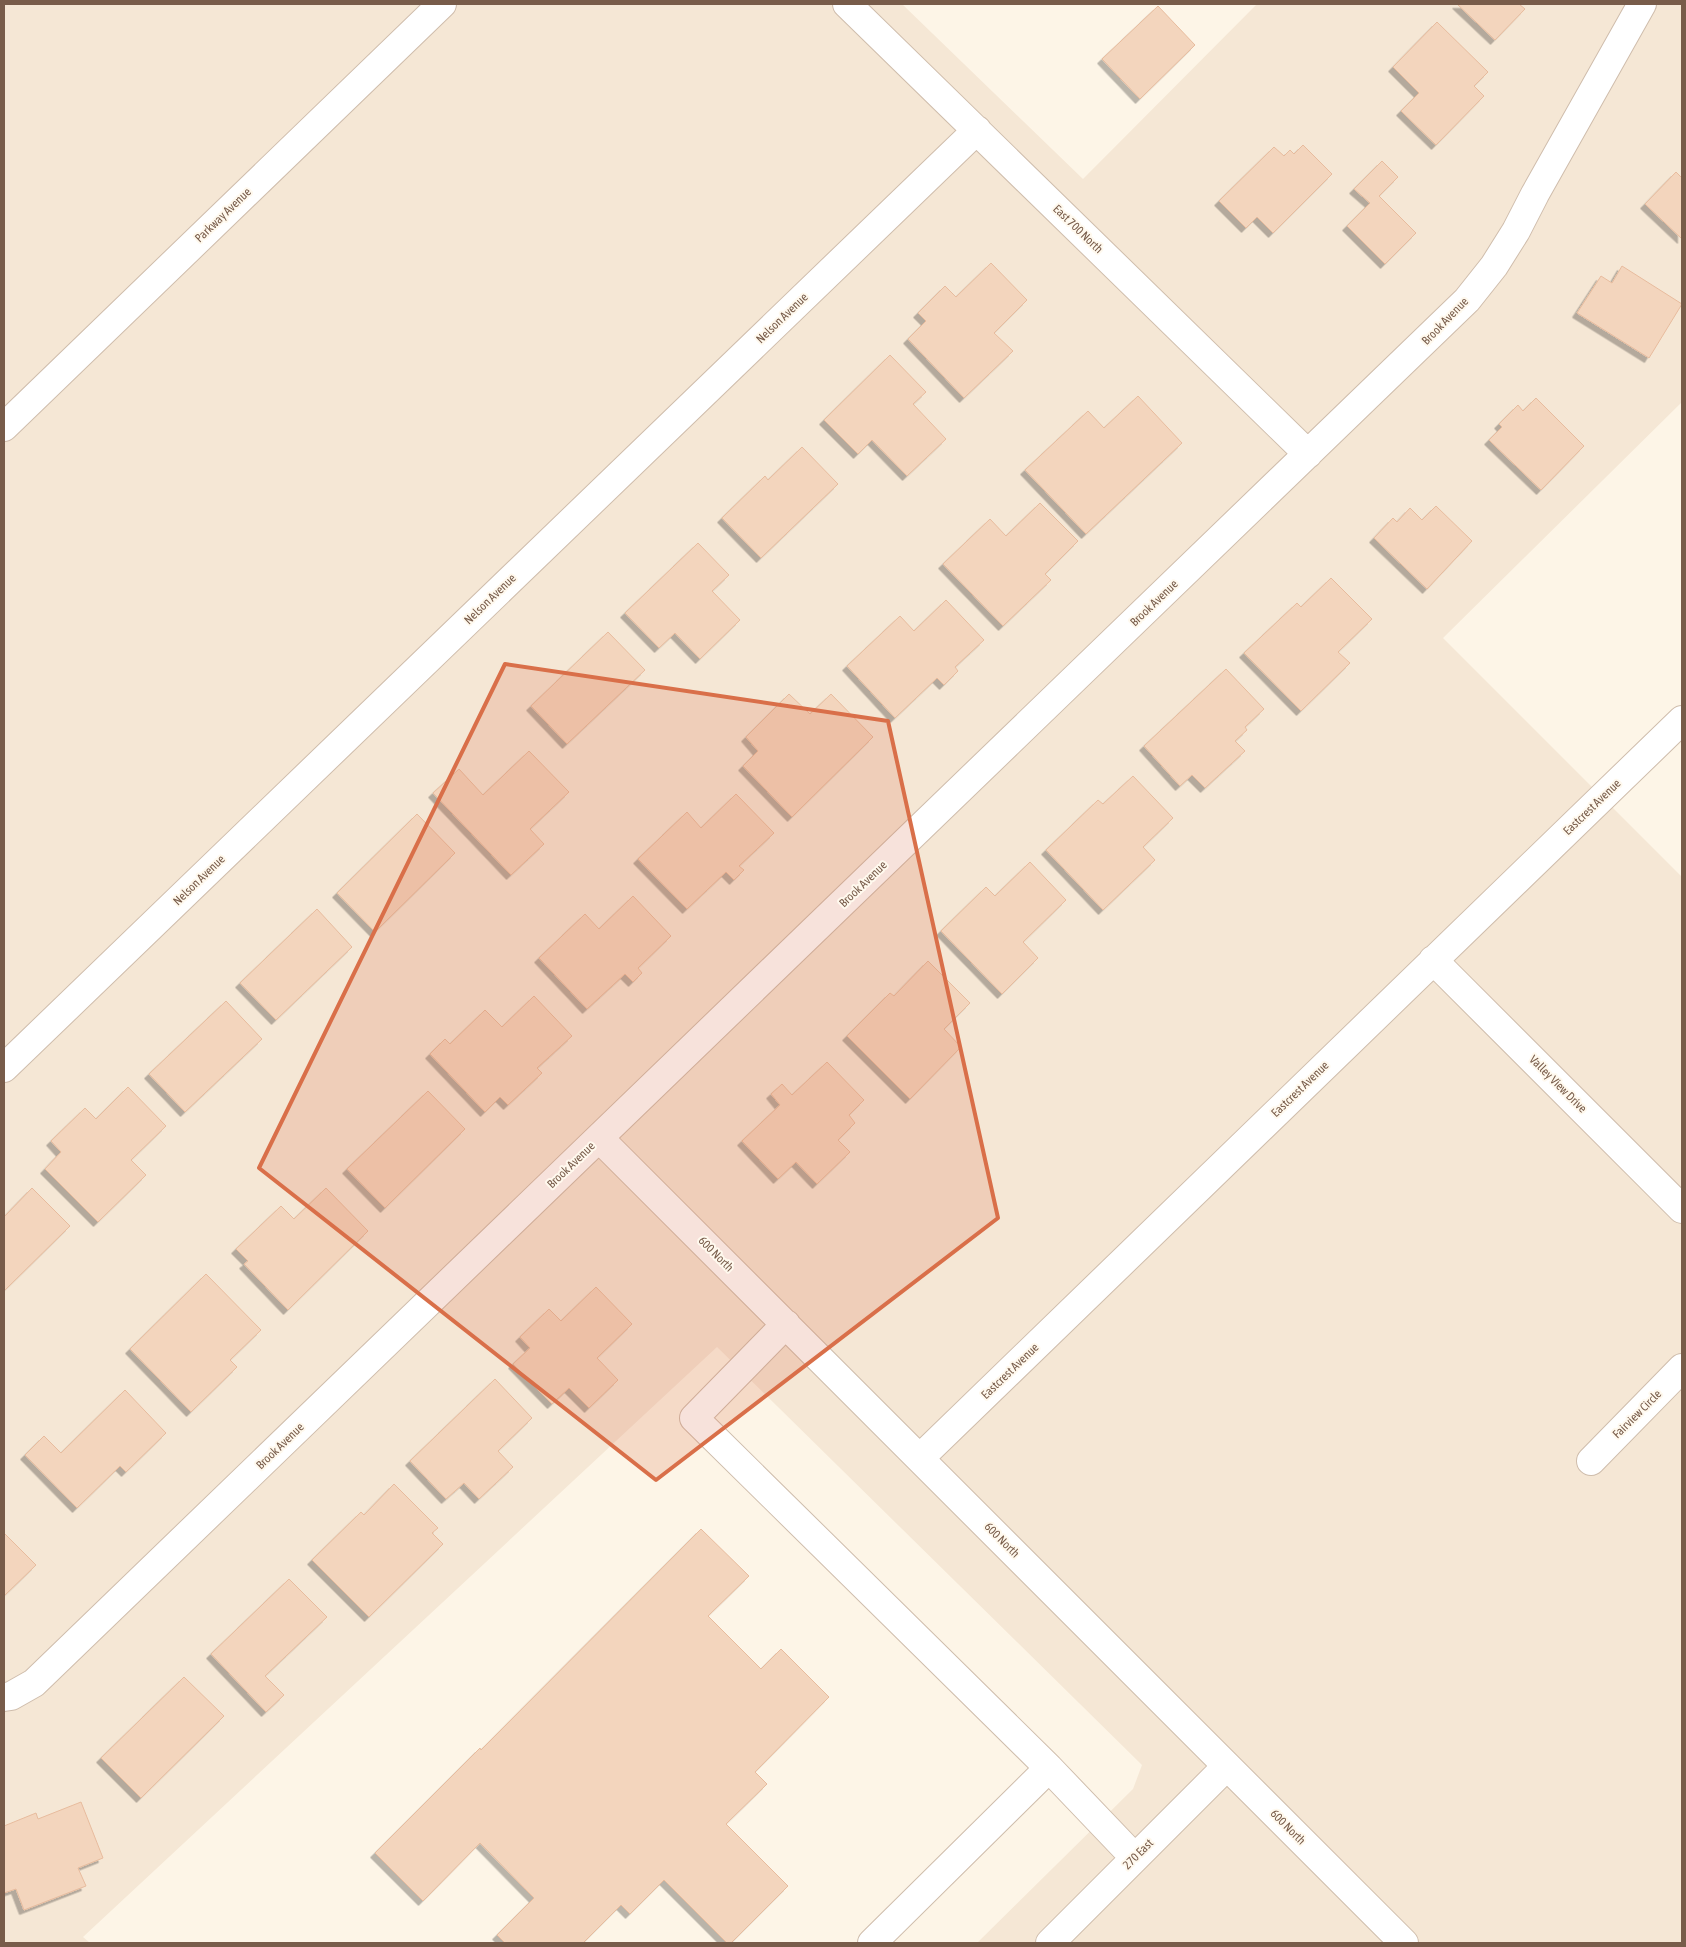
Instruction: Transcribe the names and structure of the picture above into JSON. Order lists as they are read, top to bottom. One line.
{"streets":{"street":["Parkway Avenue","East 700 North","Nelson Avenue","Brook Avenue","Eastcrest Avenue","Valley View Drive","600 North","Fairview Circle","270 East"]},"crossings":[["East 700 North","Nelson Avenue"],["East 700 North","Brook Avenue"],["Brook Avenue","600 North"],["Eastcrest Avenue","Valley View Drive"],["Eastcrest Avenue","600 North"],["600 North","270 East"]]}
